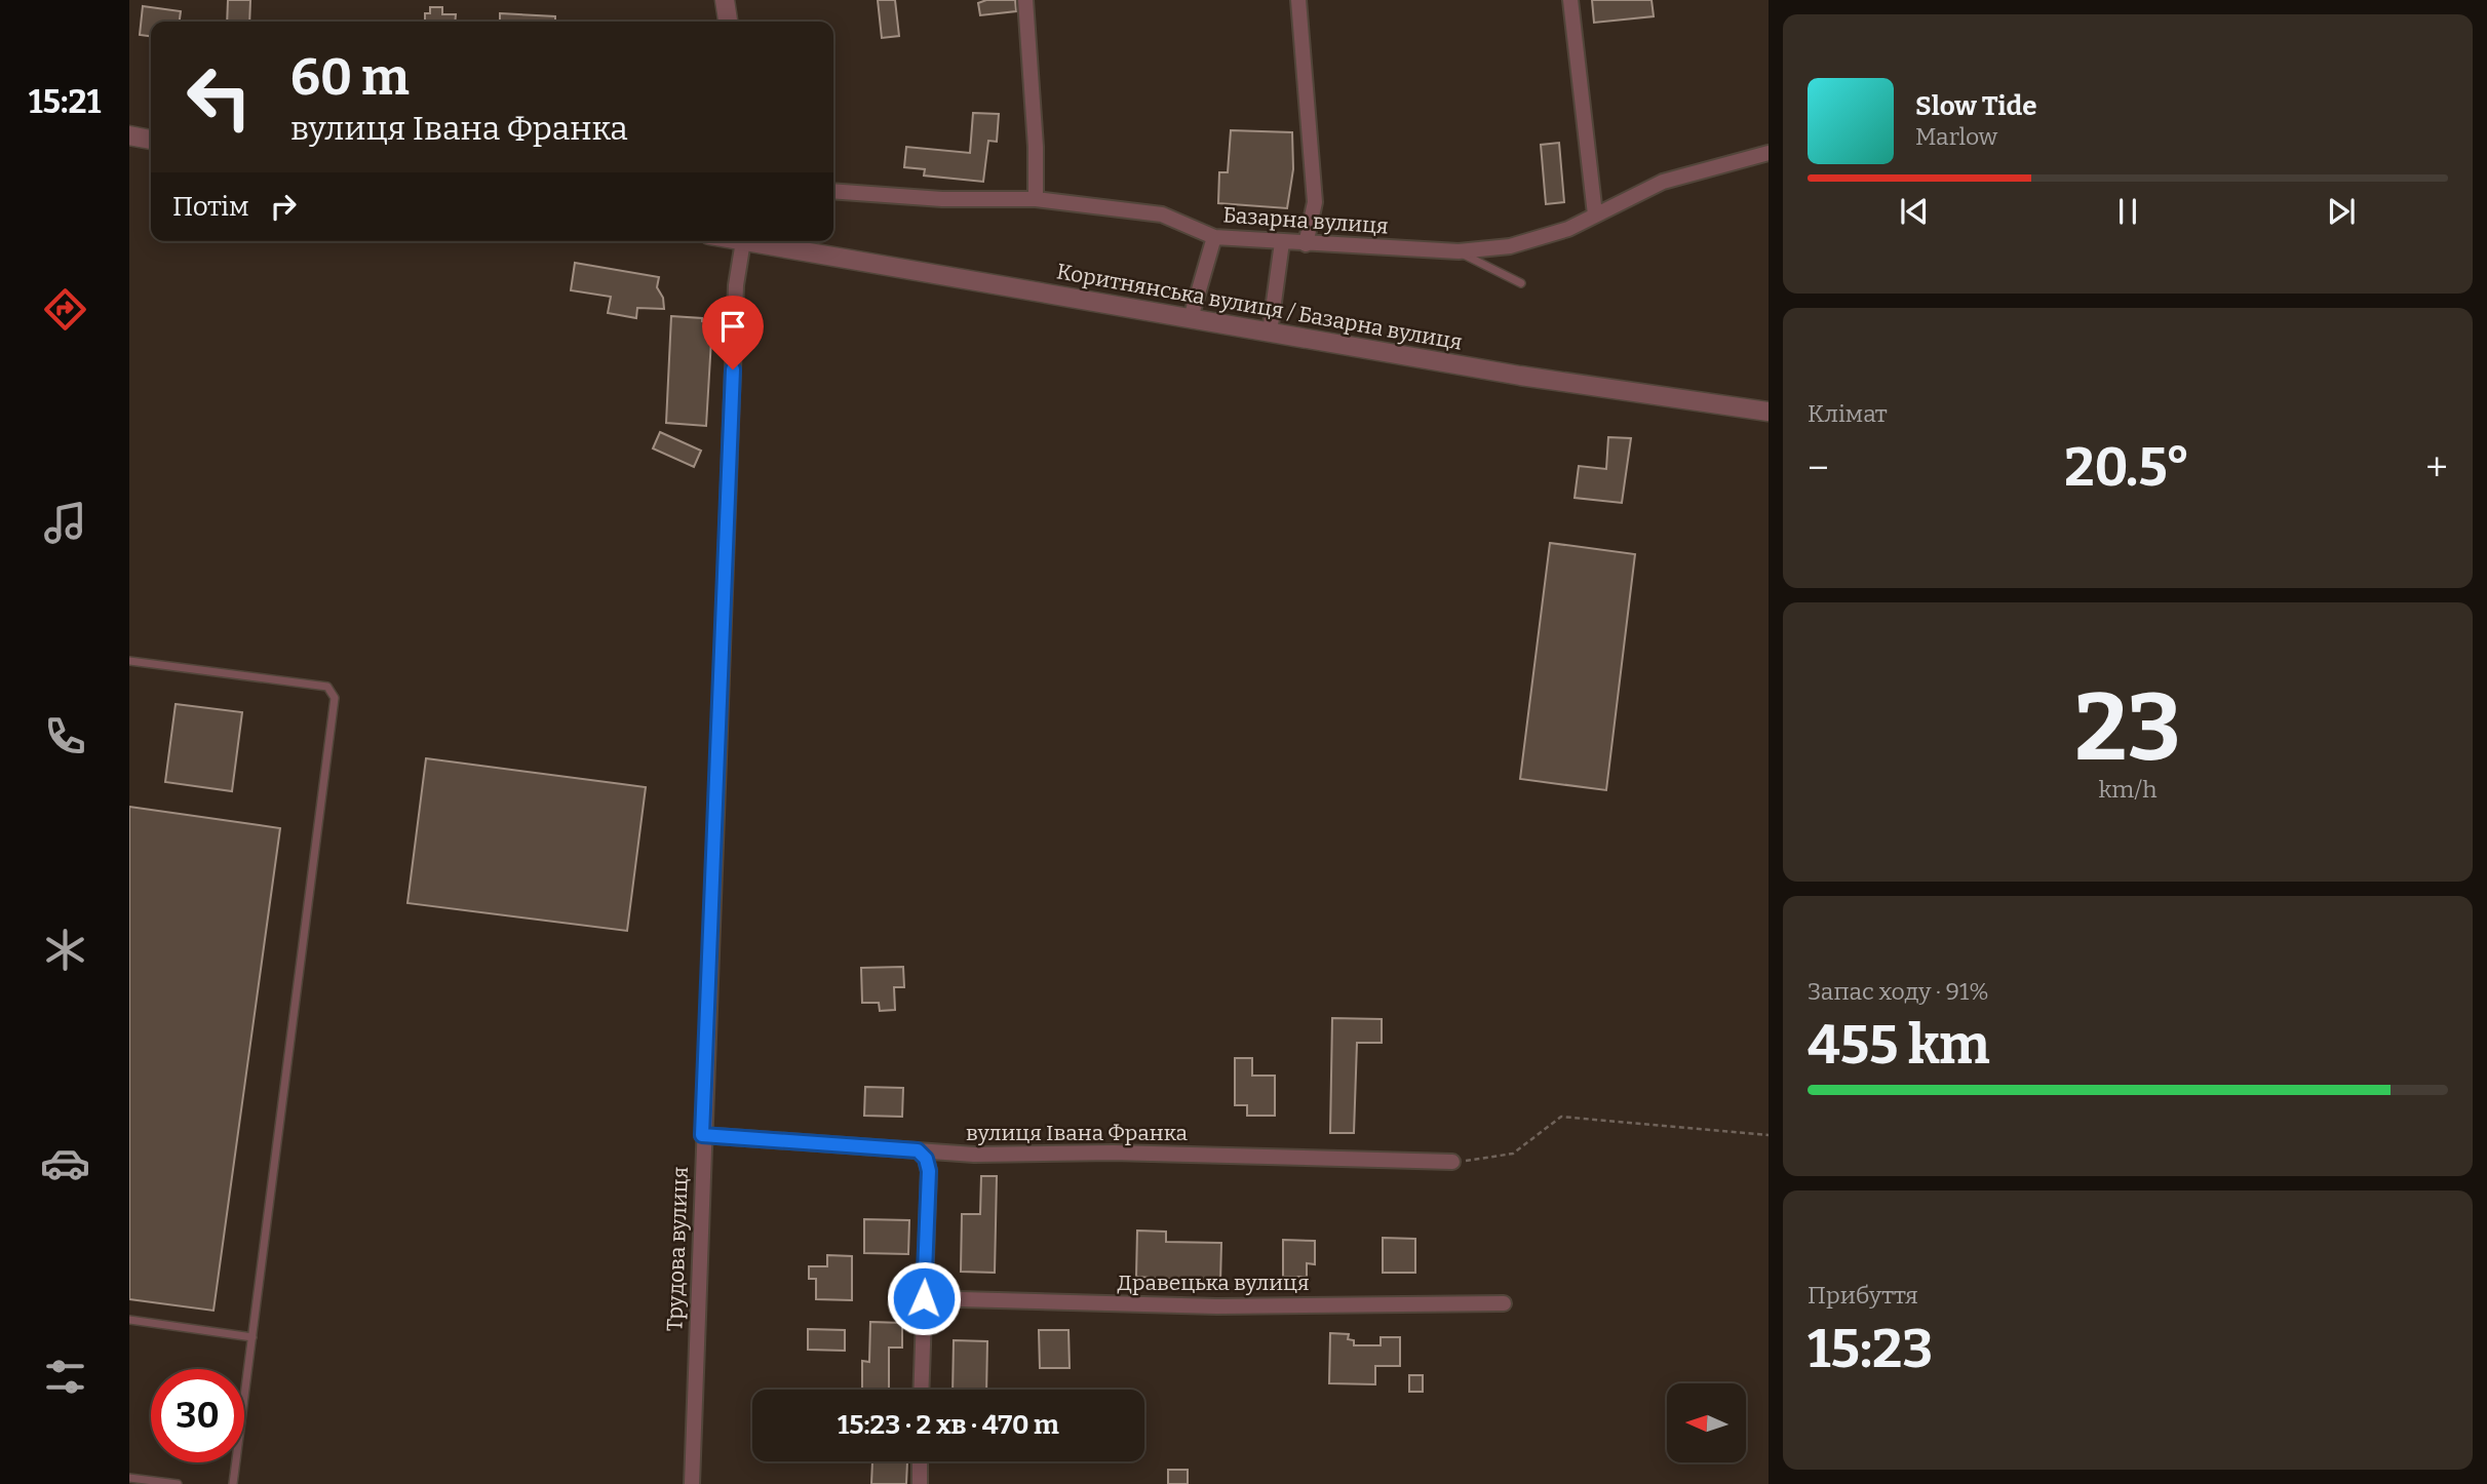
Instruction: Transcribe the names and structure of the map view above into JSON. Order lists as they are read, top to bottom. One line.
{"streets":{"street":["Базарна вулиця","Коритнянська вулиця / Базарна вулиця","вулиця Івана Франка","Трудова вулиця","Дравецька вулиця"]},"crossings":[["вулиця Івана Франка","Трудова вулиця"]],"north":"left","page":{"tabs":"15:21","turn":["60 m","вулиця Івана Франка"],"song":["Slow Tide","Marlow"],"then":"Потім","tile":["Клімат",["23","km/h"],["Запас ходу · 91%","455 km"],["Прибуття","15:23"]],"heat":["−","20.5°","+"],"limit":"30","trip":"15:23 · 2 хв · 470 m"}}
